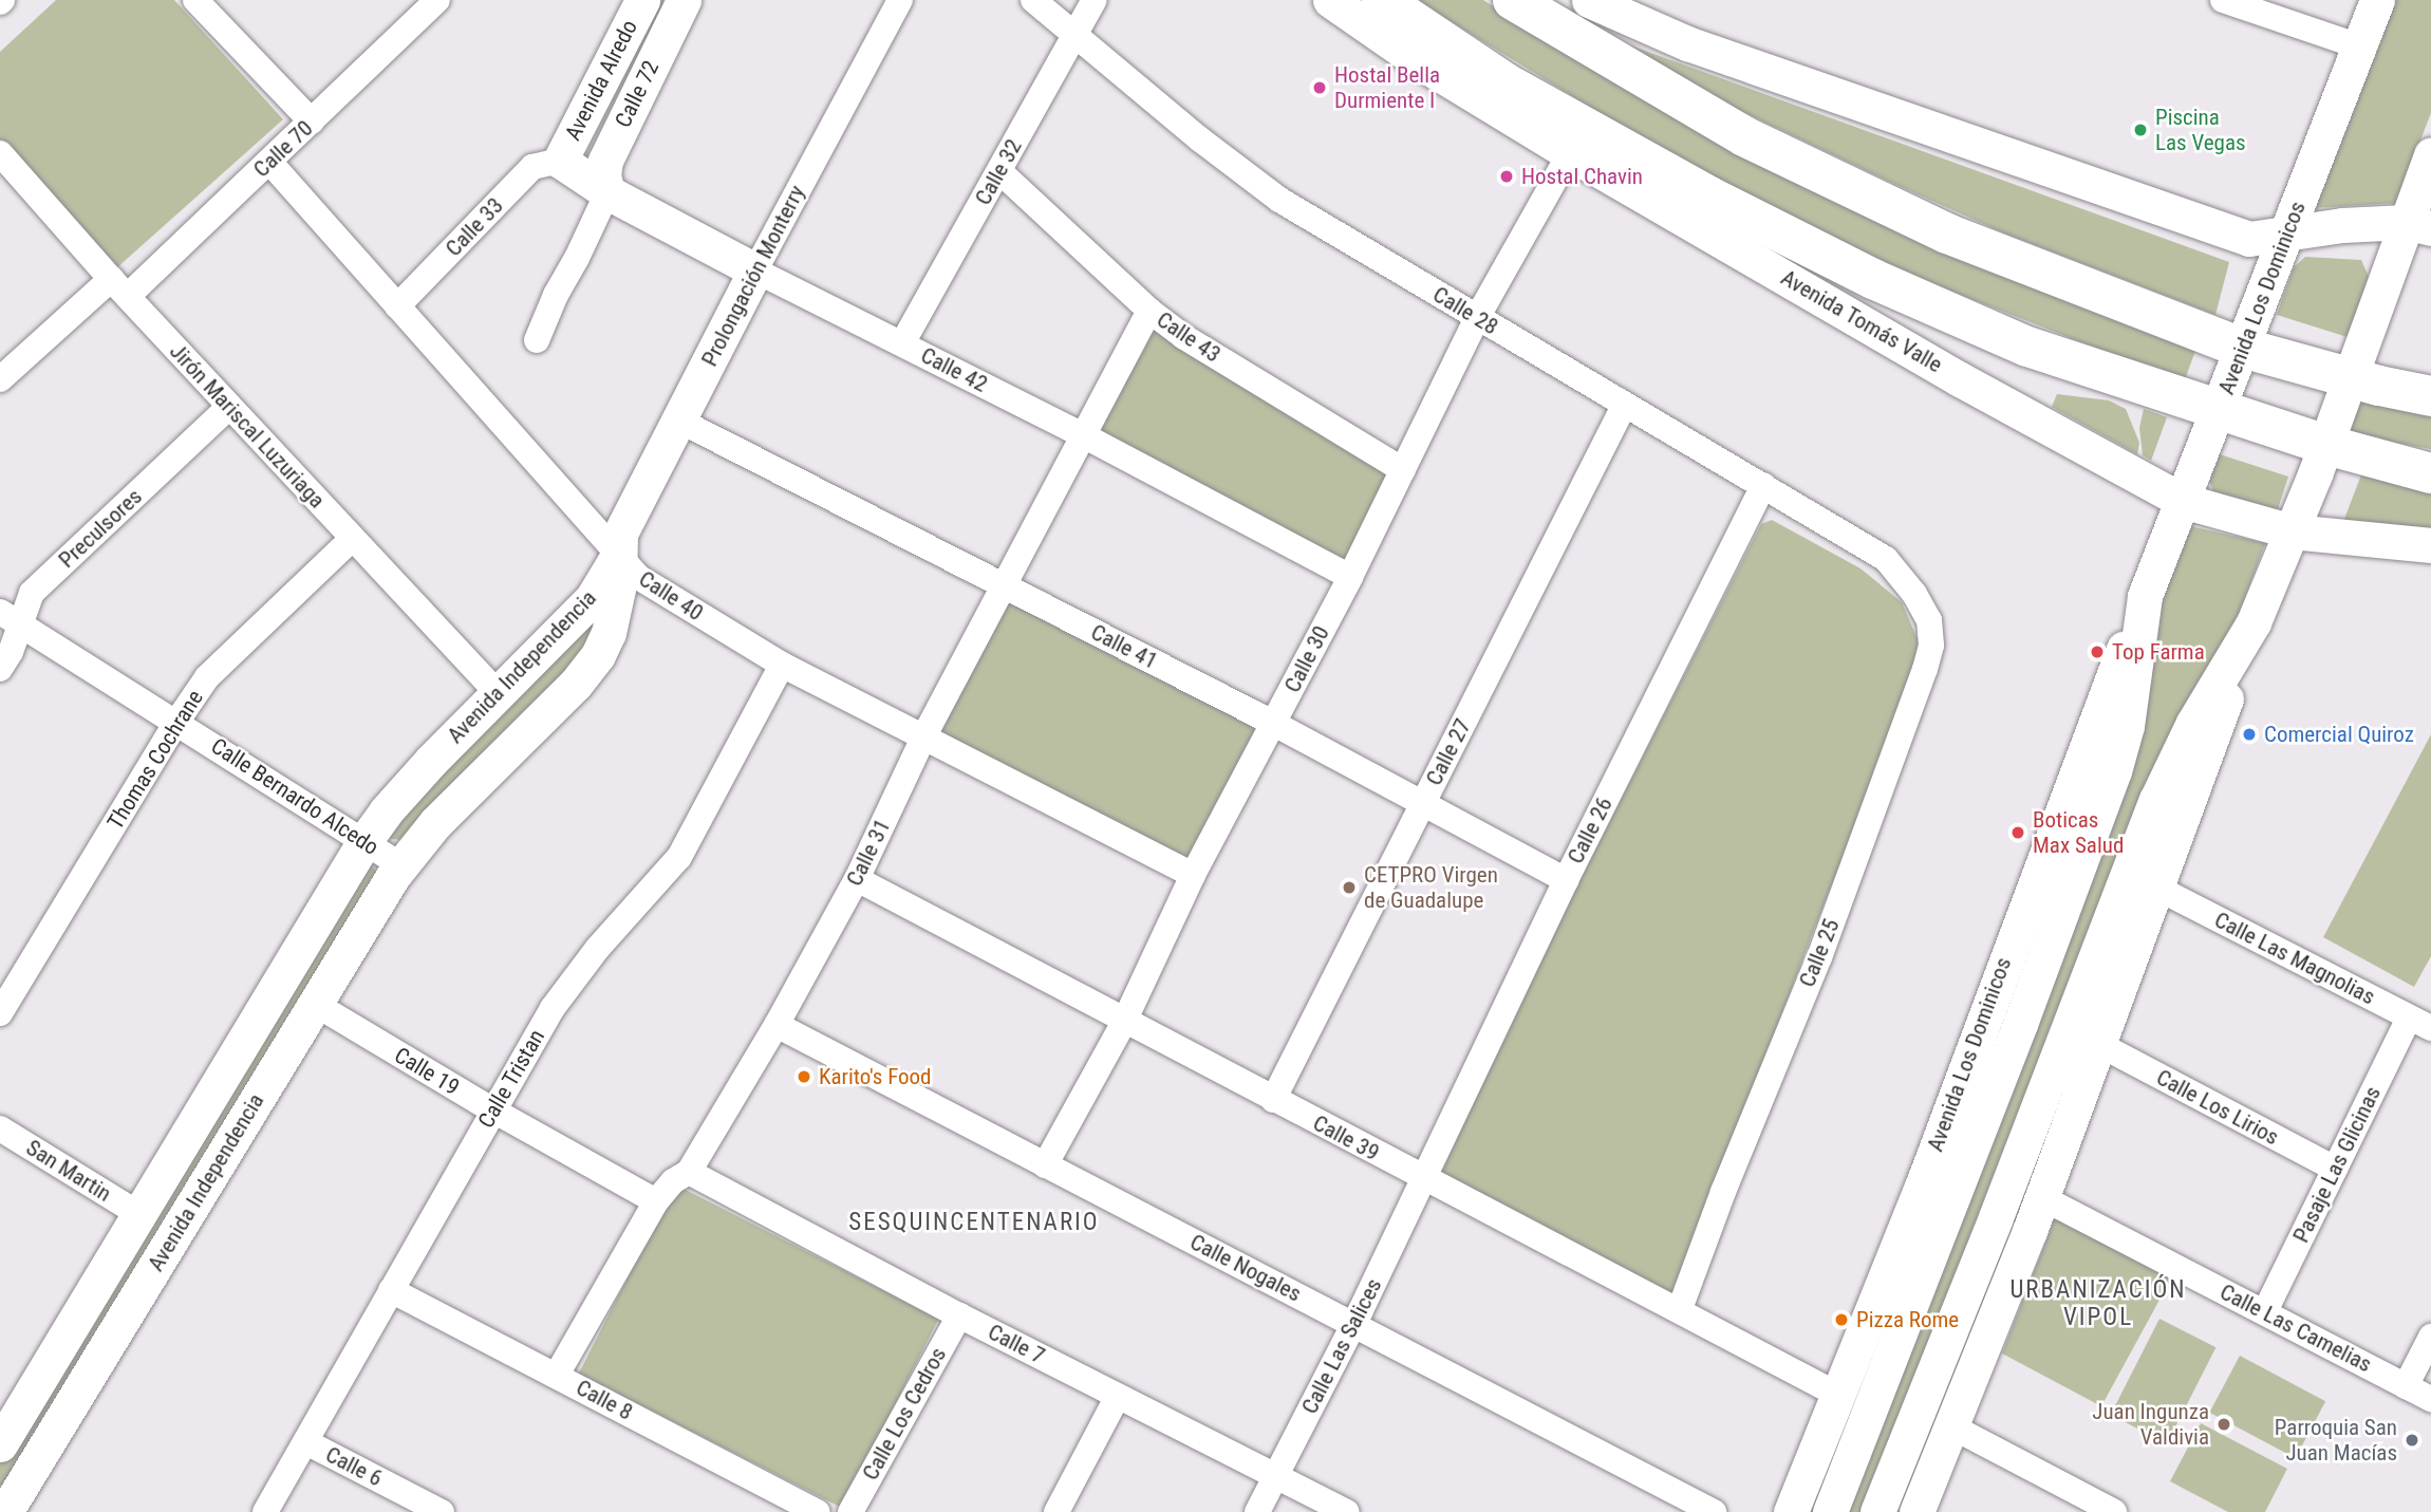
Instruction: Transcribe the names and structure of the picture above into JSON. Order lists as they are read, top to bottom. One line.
{"streets":{"main road":["Avenida Tomás Valle"],"street":["Avenida Alredo","Calle 72","Calle 70","Calle 32","Calle 33","Prolongación Monterry","Avenida Los Dominicos","Calle 28","Calle 43","Calle 42","Jirón Mariscal Luzuriaga","Preculsores","Calle 40","Calle 41","Calle 30","Avenida Independencia","Calle 27","Thomas Cochrane","Calle Bernardo Alcedo","Calle 26","Calle 31","Calle 25","Calle Las Magnolias","Calle 19","Calle Tristan","Calle Los Lirios","Calle 39","Pasaje Las Glicinas","San Martin","Calle Nogales","Calle Las Camelias","Calle 7","Calle Las Salices","Calle 8","Calle Los Cedros","Calle 6"]},"crossings":[["Avenida Alredo","Calle 33"],["Avenida Alredo","Calle 42"],["Calle 72","Calle 42"],["Calle 70","Jirón Mariscal Luzuriaga"],["Calle 70","Calle 40"],["Calle 32","Calle 28"],["Calle 32","Calle 43"],["Calle 32","Calle 42"],["Calle 33","Calle 42"],["Calle 33","Calle 40"],["Prolongación Monterry","Calle 42"],["Prolongación Monterry","Calle 40"],["Prolongación Monterry","Calle 41"],["Prolongación Monterry","Avenida Independencia"],["Avenida Los Dominicos","Avenida Tomás Valle"],["Avenida Los Dominicos","Calle 39"],["Calle 28","Calle 30"],["Calle 28","Calle 27"],["Calle 28","Calle 26"],["Calle 28","Calle 25"],["Avenida Tomás Valle","Calle 30"],["Calle 43","Calle 30"],["Calle 43","Calle 31"],["Calle 42","Calle 30"],["Calle 42","Calle 31"],["Jirón Mariscal Luzuriaga","Preculsores"],["Jirón Mariscal Luzuriaga","Avenida Independencia"],["Jirón Mariscal Luzuriaga","Thomas Cochrane"],["Preculsores","Calle Bernardo Alcedo"],["Calle 40","Calle 30"],["Calle 40","Avenida Independencia"],["Calle 40","Calle 31"],["Calle 40","Calle Tristan"],["Calle 41","Calle 30"],["Calle 41","Calle 27"],["Calle 41","Calle 26"],["Calle 41","Calle 31"],["Calle 30","Calle 39"],["Calle 30","Calle Nogales"],["Avenida Independencia","Calle Bernardo Alcedo"],["Avenida Independencia","Calle 19"],["Avenida Independencia","San Martin"],["Calle 27","Calle 39"],["Thomas Cochrane","Calle Bernardo Alcedo"],["Calle 26","Calle 39"],["Calle 26","Calle Las Salices"],["Calle 31","Calle 19"],["Calle 31","Calle 39"],["Calle 31","Calle Nogales"],["Calle 31","Calle 7"],["Calle 31","Calle 8"],["Calle 25","Calle 39"],["Calle Las Magnolias","Pasaje Las Glicinas"],["Calle 19","Calle Tristan"],["Calle Tristan","Calle 8"],["Calle Tristan","Calle 6"],["Calle Los Lirios","Pasaje Las Glicinas"],["Calle 39","Calle Las Salices"],["Pasaje Las Glicinas","Calle Las Camelias"],["Calle Nogales","Calle Las Salices"],["Calle 7","Calle Las Salices"],["Calle 7","Calle Los Cedros"]],"districts":["SESQUINCENTENARIO","URBANIZACIÓN VIPOL"],"places":["Hostal Bella Durmiente I","Piscina Las Vegas","Hostal Chavin","Top Farma","Comercial Quiroz","Boticas Max Salud","CETPRO Virgen de Guadalupe","Karito's Food","Pizza Rome","Juan Ingunza Valdivia","Parroquia San Juan Macías"]}
